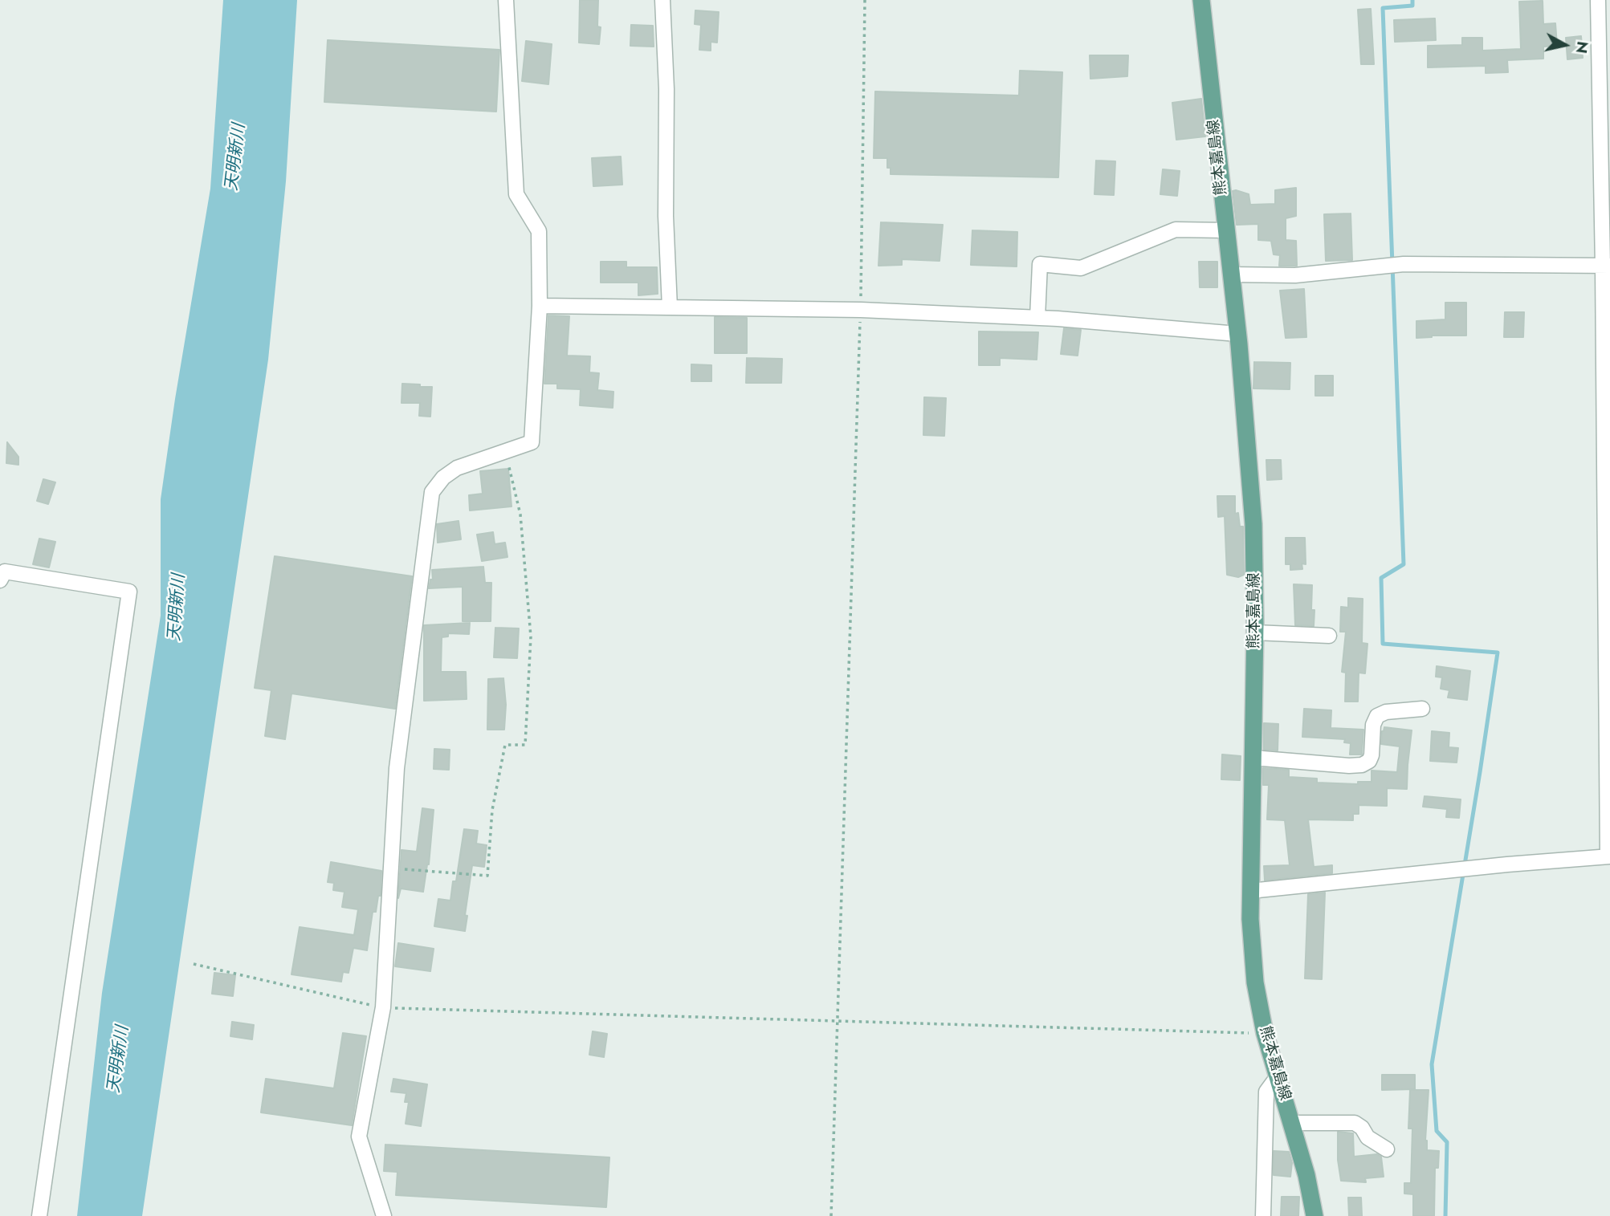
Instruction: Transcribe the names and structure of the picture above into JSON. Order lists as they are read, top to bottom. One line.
{"streets":{"main road":["熊本嘉島線"]},"water":["天明新川"],"north":"right"}
